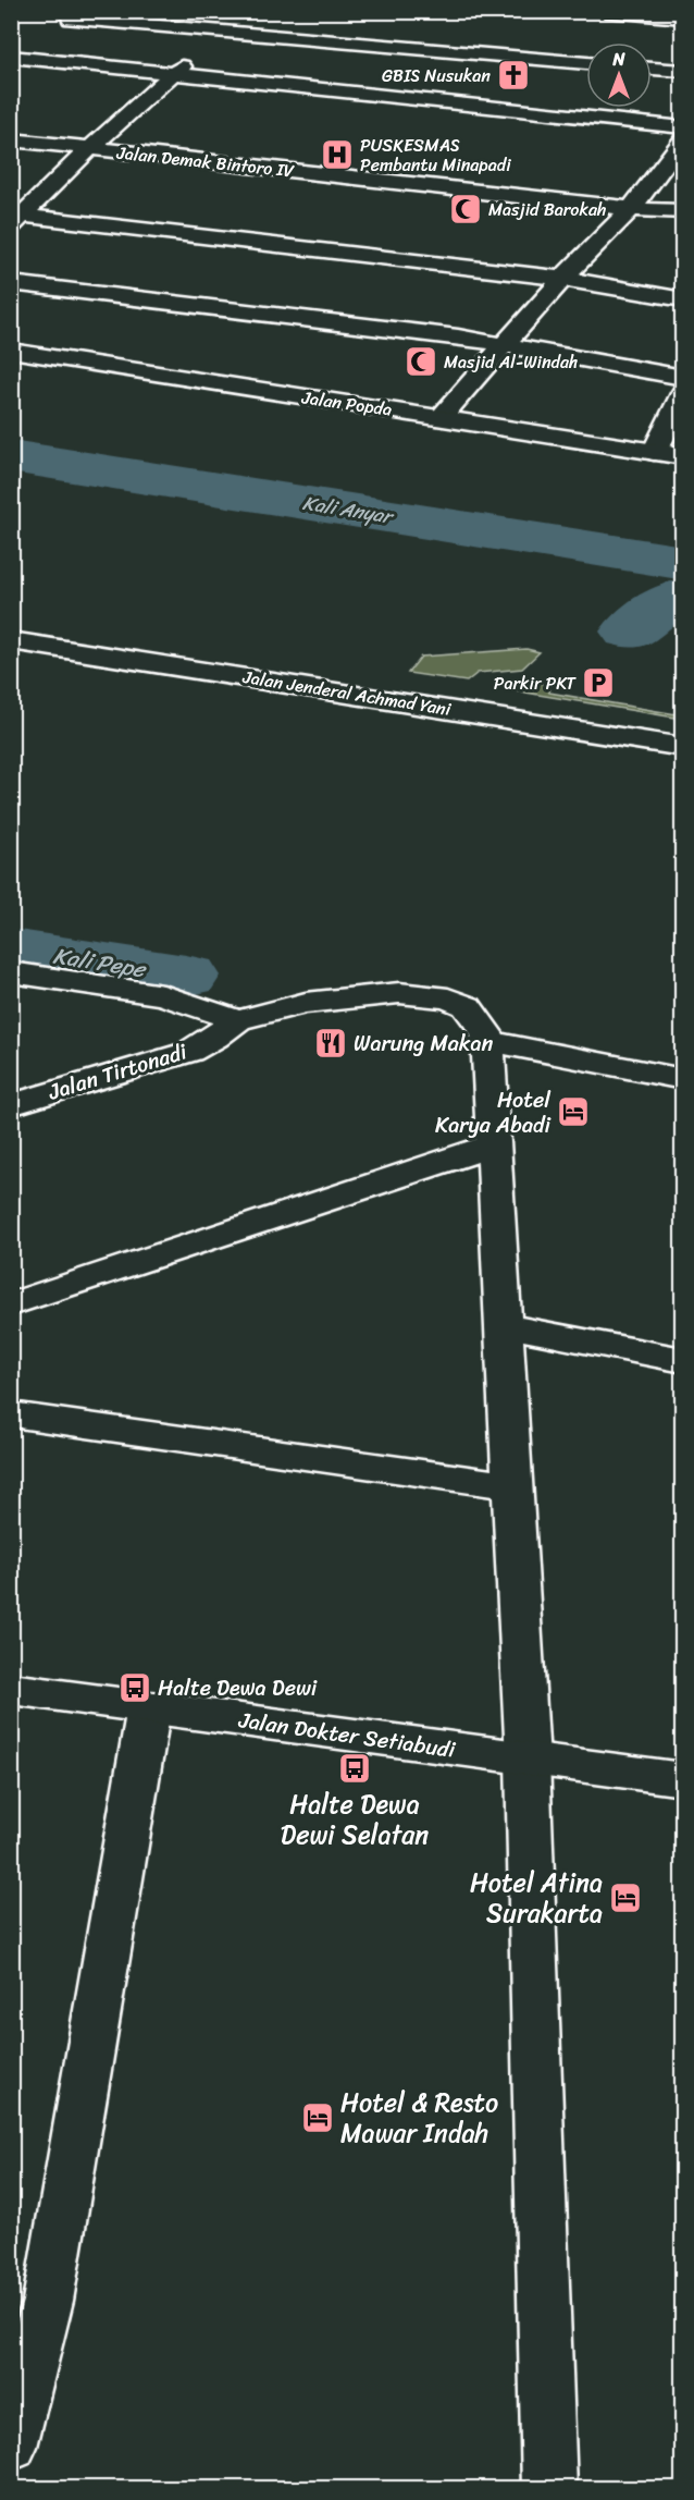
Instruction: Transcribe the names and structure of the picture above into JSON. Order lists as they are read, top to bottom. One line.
{"streets":{"street":["Jalan Demak Bintoro IV","Jalan Popda","Jalan Jenderal Achmad Yani","Jalan Tirtonadi","Jalan Dokter Setiabudi"]},"water":["Kali Anyar","Kali Pepe"],"places":{"church":["GBIS Nusukan"],"hospital":["PUSKESMAS Pembantu Minapadi"],"mosque":["Masjid Barokah","Masjid Al-Windah"],"parking":["Parkir PKT"],"restaurant":["Warung Makan"],"hotel":["Hotel Karya Abadi","Hotel Atina Surakarta","Hotel & Resto Mawar Indah"],"bus stop":["Halte Dewa Dewi","Halte Dewa Dewi Selatan"]},"north":"top"}
